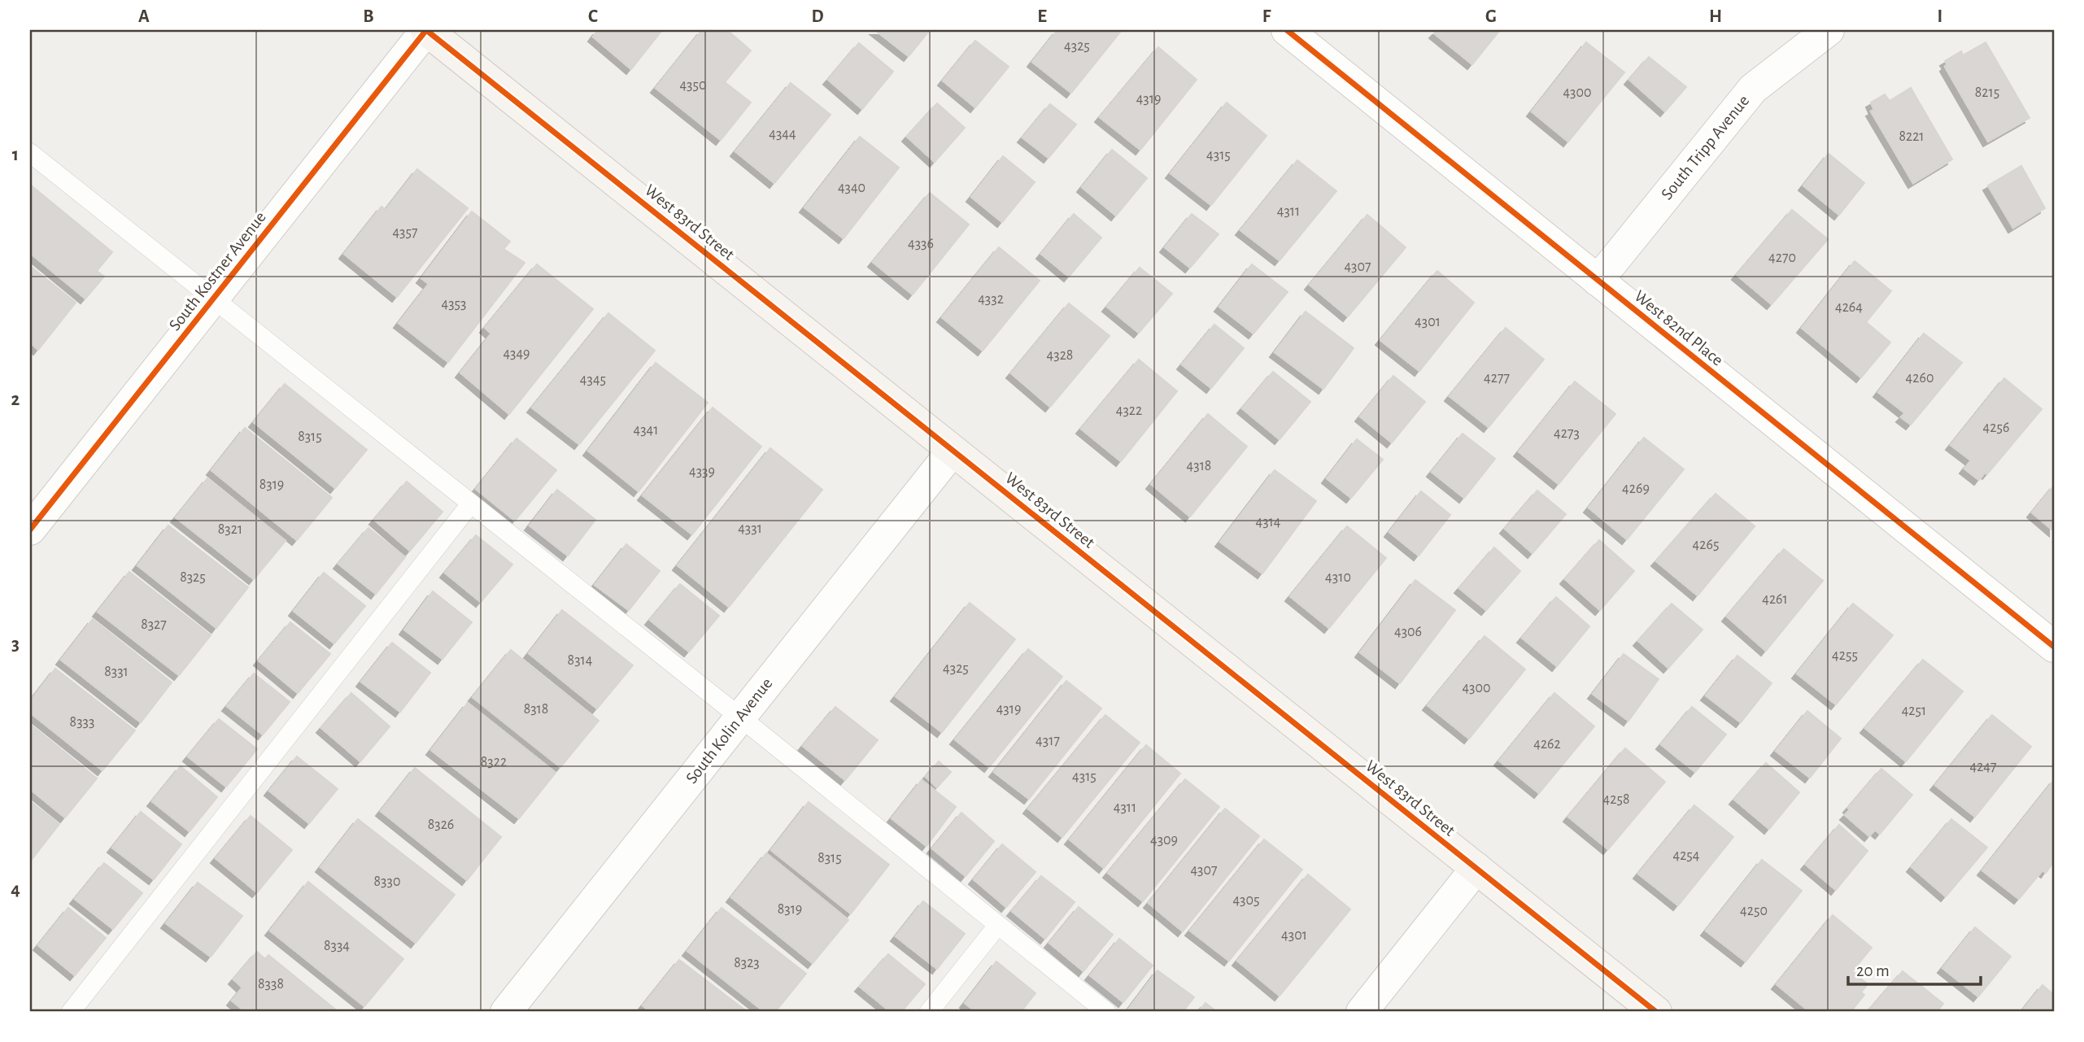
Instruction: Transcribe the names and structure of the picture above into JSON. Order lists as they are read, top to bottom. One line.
{"streets":{"street":["South Tripp Avenue","West 83rd Street","South Kostner Avenue","West 82nd Place","South Kolin Avenue"]},"crossings":[["South Tripp Avenue","West 82nd Place"],["West 83rd Street","South Kostner Avenue"],["West 83rd Street","South Kolin Avenue"]],"house_numbers":["4325","4350","4300","8215","4319","4344","8221","4315","4340","4311","4357","4336","4270","4307","4332","4353","4264","4301","4349","4328","4277","4260","4345","4322","4256","4341","4273","8315","4318","4339","8319","4269","4314","4331","8321","4265","8325","4310","4261","8327","4306","4255","8314","4325","8331","4300","8318","4319","4251","8333","4317","4262","8322","4247","4315","4258","4311","8326","4309","4254","8315","4307","8330","4305","8319","4250","4301","8334","8323","8338"],"scale_bar":"20 m","grid":{"columns":["A","B","C","D","E","F","G","H","I"],"rows":["1","2","3","4"]}}
